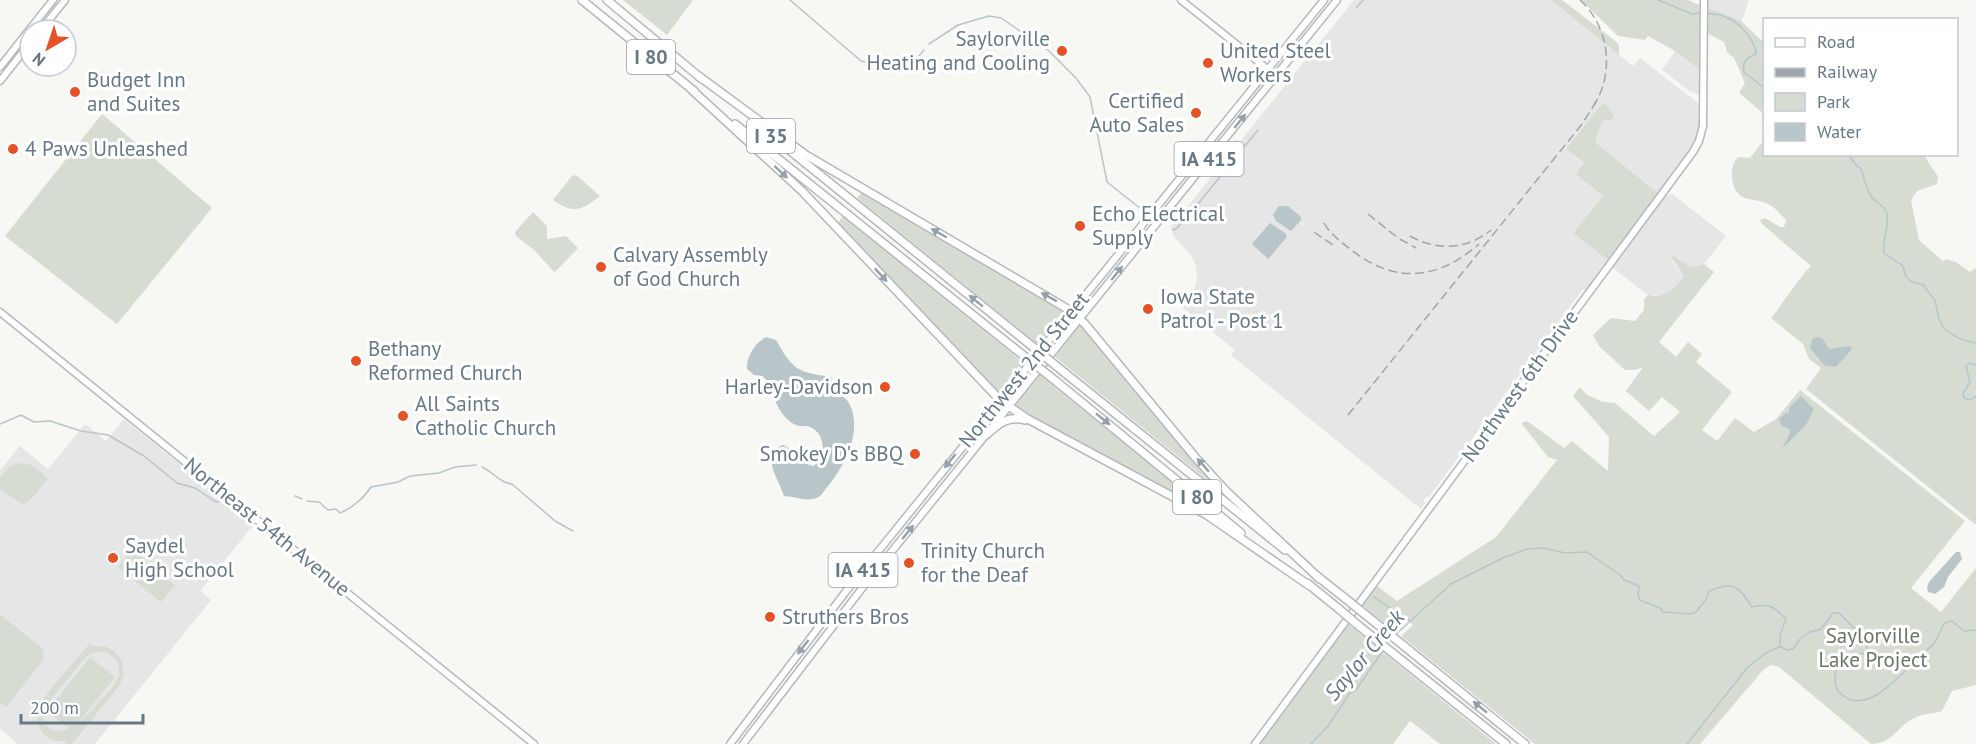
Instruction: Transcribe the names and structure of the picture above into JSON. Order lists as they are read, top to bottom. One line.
{"streets":{"highway":["I 80","I 35"],"main road":["IA 415","Northwest 2nd Street","Northwest 6th Drive","Northeast 54th Avenue"]},"crossings":[["I 80","I 35"]],"water":["Saylor Creek"],"parks":["Saylorville Lake Project"],"places":["Saylorville Heating and Cooling","United Steel Workers","Budget Inn and Suites","Certified Auto Sales","4 Paws Unleashed","Echo Electrical Supply","Calvary Assembly of God Church","Iowa State Patrol - Post 1","Bethany Reformed Church","Harley-Davidson","All Saints Catholic Church","Smokey D's BBQ","Saydel High School","Trinity Church for the Deaf","Struthers Bros"],"legend":["Road","Railway","Park","Water"],"scale_bar":"200 m","north":"bottom left"}
